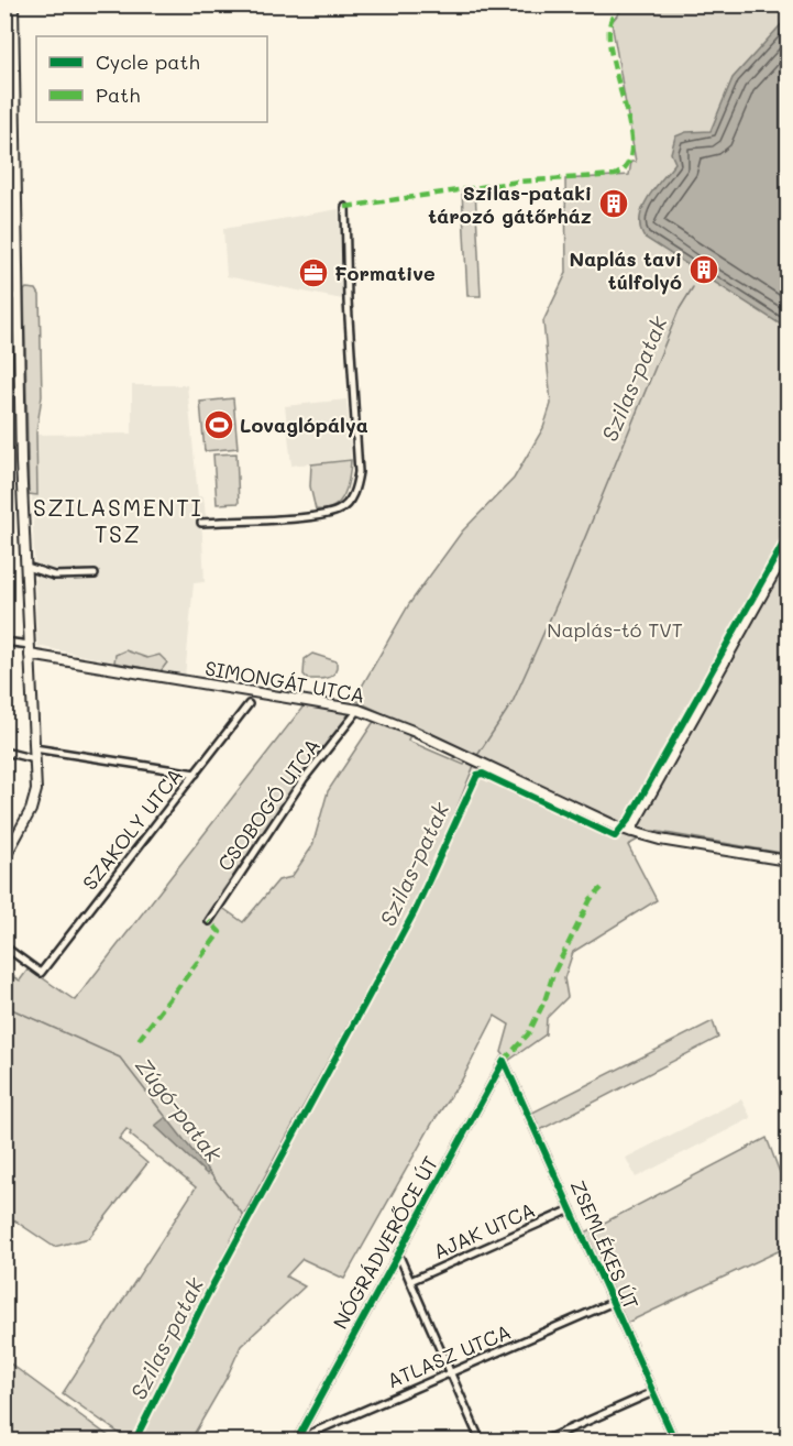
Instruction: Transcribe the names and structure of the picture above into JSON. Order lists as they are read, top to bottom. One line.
{"streets":{"main road":["SIMONGÁT UTCA"],"street":["CSOBOGÓ UTCA","SZAKOLY UTCA","AJAK UTCA","NÓGRÁDVERŐCE ÚT","ZSEMLÉKES ÚT","ATLASZ UTCA"]},"crossings":[["SIMONGÁT UTCA","CSOBOGÓ UTCA"],["AJAK UTCA","ZSEMLÉKES ÚT"],["NÓGRÁDVERŐCE ÚT","ZSEMLÉKES ÚT"],["NÓGRÁDVERŐCE ÚT","ATLASZ UTCA"],["ZSEMLÉKES ÚT","ATLASZ UTCA"]],"districts":["SZILASMENTI TSZ"],"water":["Szilas-patak","Zúgó-patak"],"parks":["Naplás-tó TVT"],"places":{"building":["Szilas-pataki tározó gátőrház","Naplás tavi túlfolyó"],"office":["Formative"],"sports":["Lovaglópálya"]},"legend":["Cycle path","Path"]}
